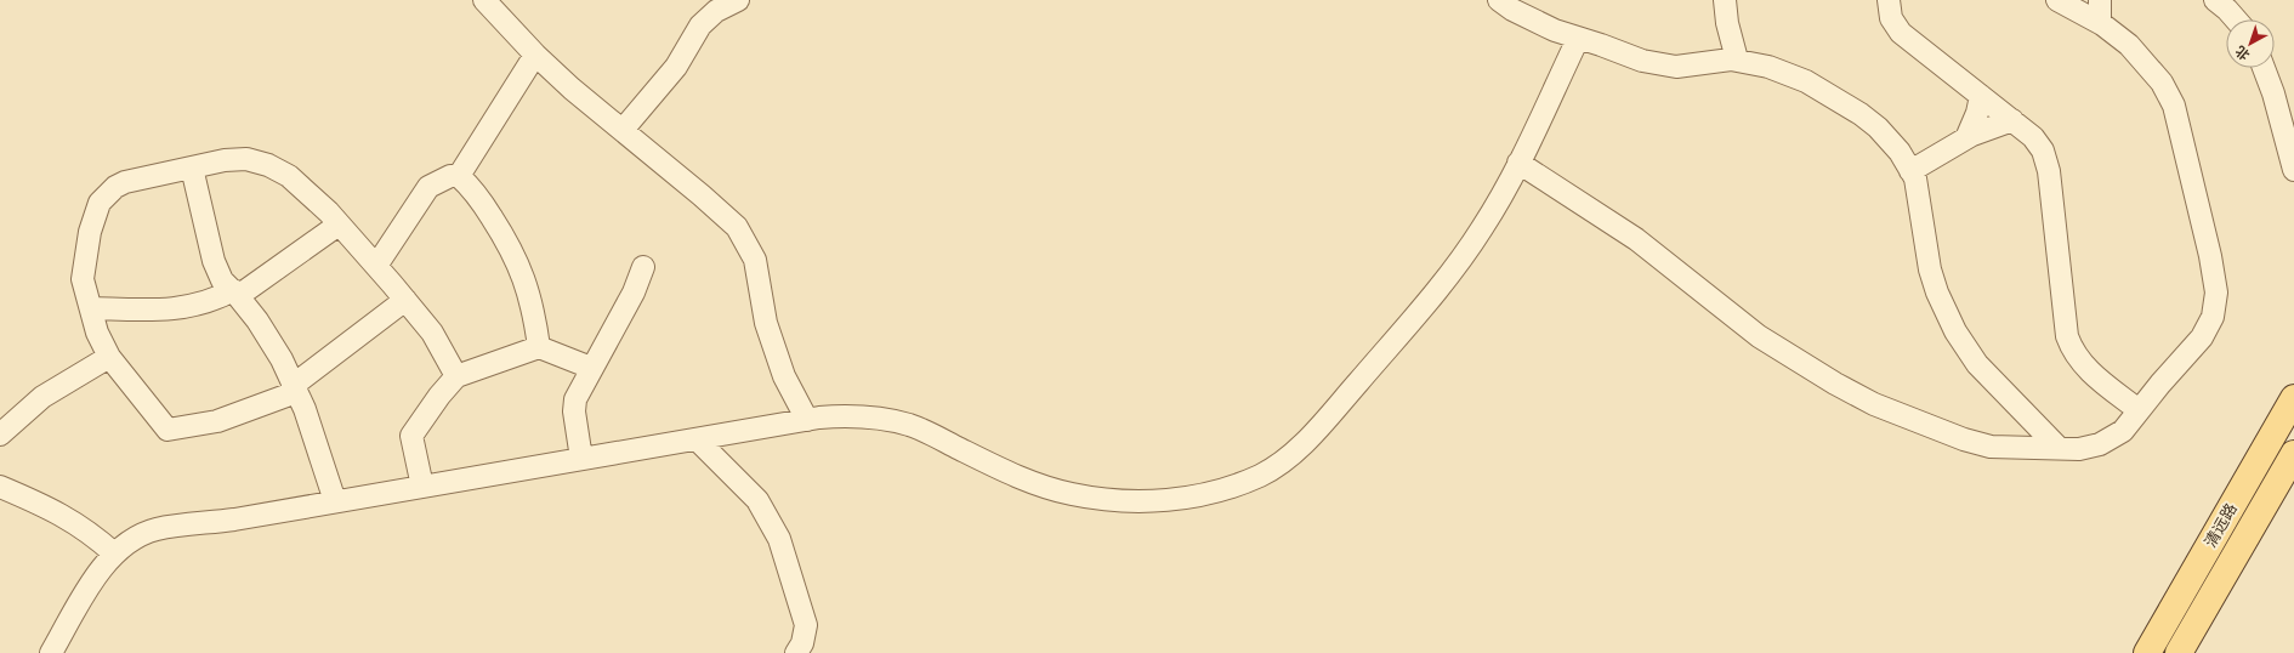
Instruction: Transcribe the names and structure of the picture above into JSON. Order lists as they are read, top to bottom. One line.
{"streets":{"main road":["清远路"]},"north":"bottom left"}
